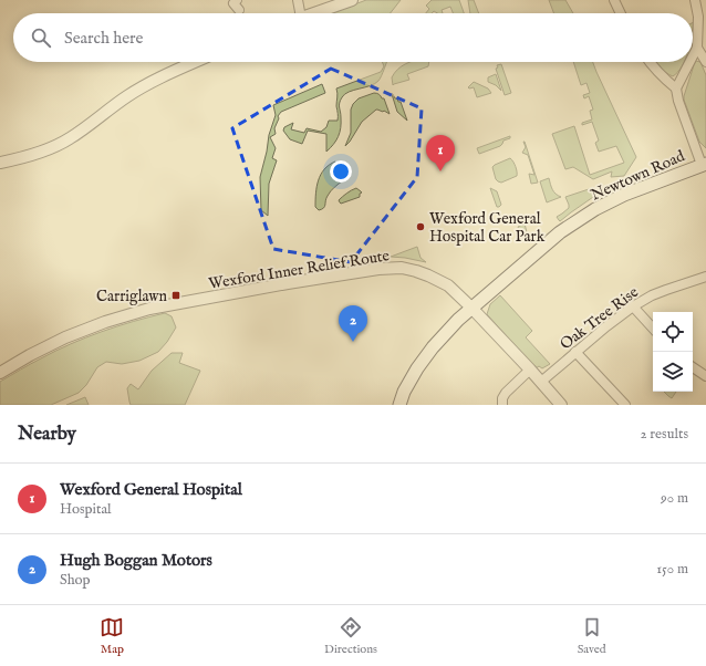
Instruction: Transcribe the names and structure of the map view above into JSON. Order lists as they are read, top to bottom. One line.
{"streets":{"main road":["Newtown Road"],"street":["Wexford Inner Relief Route","Oak Tree Rise"]},"crossings":[["Newtown Road","Wexford Inner Relief Route"],["Wexford Inner Relief Route","Oak Tree Rise"]],"places":{"other":["Wexford General Hospital Car Park"],"transit":["Carriglawn"]},"page":{"search":"Search here","pins":["1","2"],"heading":["Nearby","2 results"],"list":[{"mark":"1","name":"Wexford General Hospital","note":"Hospital","value":"90 m"},{"mark":"2","name":"Hugh Boggan Motors","note":"Shop","value":"150 m"}],"nav":["Map","Directions","Saved"]}}
